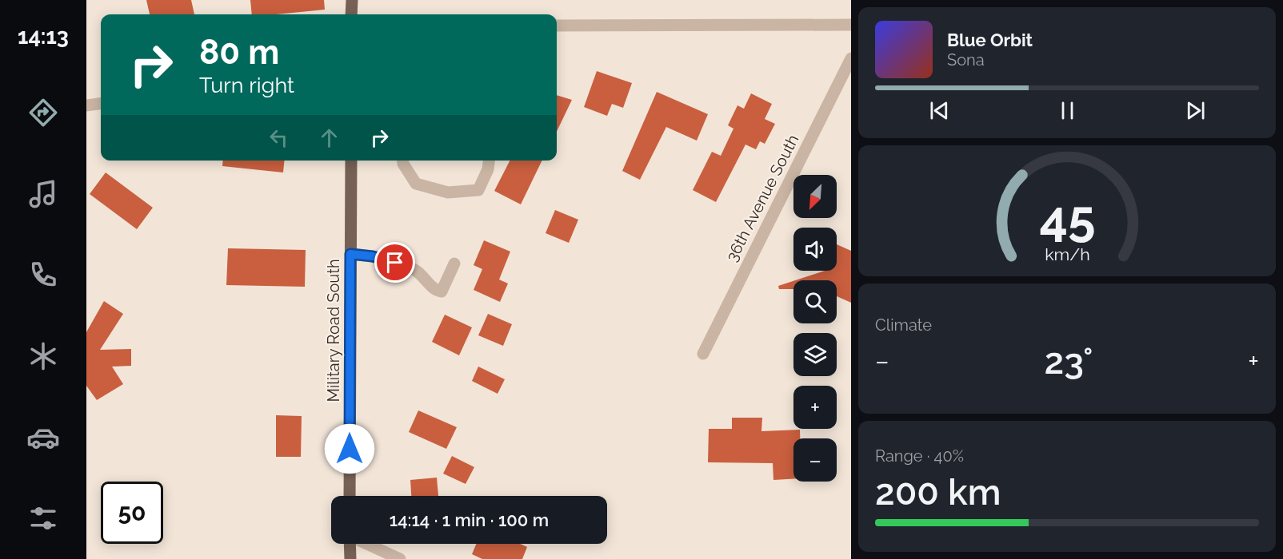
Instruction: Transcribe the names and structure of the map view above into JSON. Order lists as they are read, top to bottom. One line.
{"streets":{"main road":["Military Road South"],"street":["36th Avenue South"]},"north":"bottom left","page":{"tabs":"14:13","turn":["80 m","Turn right"],"song":["Blue Orbit","Sona"],"map_buttons":["+","−"],"tile":["Climate",["Range · 40%","200 km"]],"heat":["−","23°","+"],"limit":"50","trip":"14:14 · 1 min · 100 m","gauge":["45","km/h"]}}
